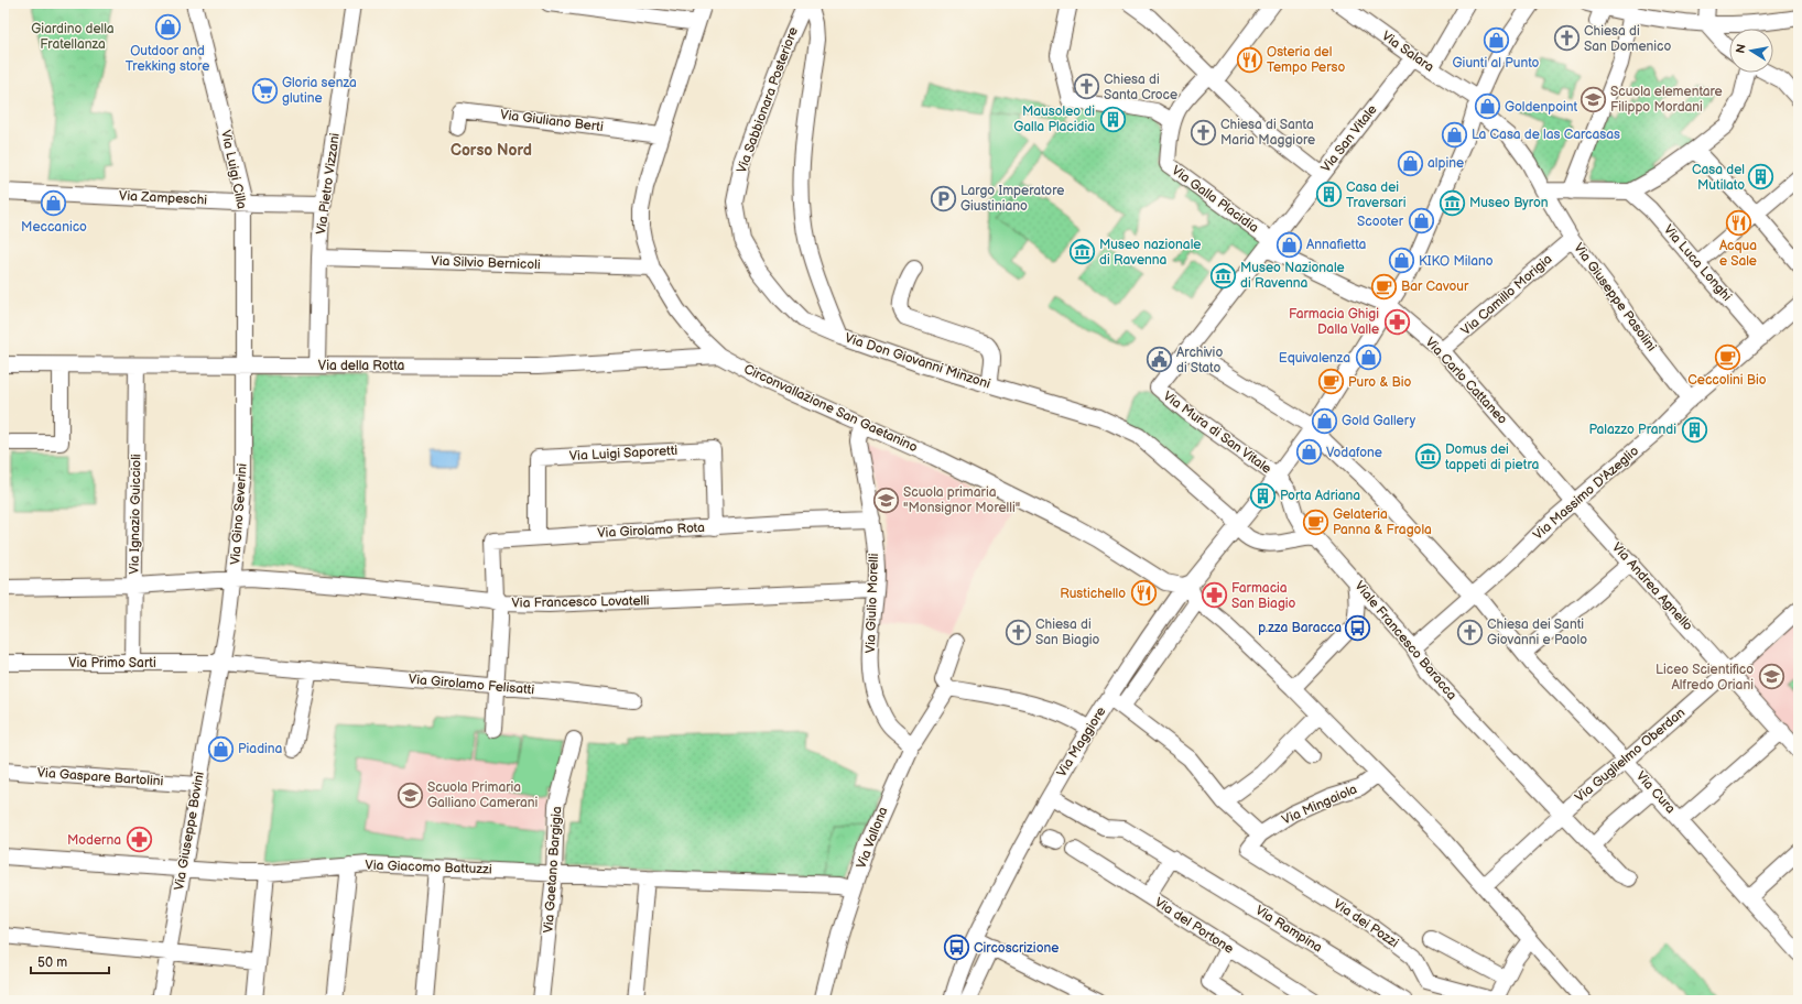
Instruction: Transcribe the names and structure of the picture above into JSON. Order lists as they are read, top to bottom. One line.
{"streets":{"street":["Via Salara","Via Sabbionara Posteriore","Via Giuliano Berti","Via San Vitale","Via Luigi Cilla","Via Pietro Vizzani","Via Zampeschi","Via Galla Placidia","Via Silvio Bernicoli","Via Luca Longhi","Via Camillo Morigia","Via Giuseppe Pasolini","Via Don Giovanni Minzoni","Via della Rotta","Via Carlo Cattaneo","Circonvallazione San Gaetanino","Via Mura di San Vitale","Via Luigi Saporetti","Via Massimo D'Azeglio","Via Ignazio Guiccioli","Via Gino Severini","Via Girolamo Rota","Via Andrea Agnello","Via Francesco Lovatelli","Via Giulio Morelli","Viale Francesco Baracca","Via Primo Sarti","Via Girolamo Felisatti","Via Maggiore","Via Guglielmo Oberdan","Via Gaspare Bartolini","Via Cura","Via Mingaiola","Via Giuseppe Bovini","Via Vallona","Via Giacomo Battuzzi","Via Gaetano Bargigia","Via dei Pozzi","Via del Portone","Via Rampina"]},"crossings":[["Via Salara","Via San Vitale"],["Via Salara","Via Giuseppe Pasolini"],["Via Sabbionara Posteriore","Via Don Giovanni Minzoni"],["Via Giuliano Berti","Circonvallazione San Gaetanino"],["Via San Vitale","Via Galla Placidia"],["Via San Vitale","Via Carlo Cattaneo"],["Via San Vitale","Via Mura di San Vitale"],["Via San Vitale","Via Cura"],["Via Luigi Cilla","Via Zampeschi"],["Via Luigi Cilla","Via della Rotta"],["Via Luigi Cilla","Via Gino Severini"],["Via Pietro Vizzani","Via Zampeschi"],["Via Pietro Vizzani","Via Silvio Bernicoli"],["Via Pietro Vizzani","Via della Rotta"],["Via Galla Placidia","Via Carlo Cattaneo"],["Via Silvio Bernicoli","Circonvallazione San Gaetanino"],["Via Luca Longhi","Via Massimo D'Azeglio"],["Via Camillo Morigia","Via Giuseppe Pasolini"],["Via Camillo Morigia","Via Carlo Cattaneo"],["Via Giuseppe Pasolini","Via Massimo D'Azeglio"],["Via Don Giovanni Minzoni","Via Maggiore"],["Via della Rotta","Circonvallazione San Gaetanino"],["Via della Rotta","Via Ignazio Guiccioli"],["Via della Rotta","Via Gino Severini"],["Via Carlo Cattaneo","Via Massimo D'Azeglio"],["Via Carlo Cattaneo","Via Andrea Agnello"],["Circonvallazione San Gaetanino","Via Giulio Morelli"],["Circonvallazione San Gaetanino","Via Maggiore"],["Via Luigi Saporetti","Via Girolamo Rota"],["Via Massimo D'Azeglio","Via Andrea Agnello"],["Via Massimo D'Azeglio","Viale Francesco Baracca"],["Via Massimo D'Azeglio","Via Cura"],["Via Ignazio Guiccioli","Via Francesco Lovatelli"],["Via Ignazio Guiccioli","Via Primo Sarti"],["Via Gino Severini","Via Francesco Lovatelli"],["Via Gino Severini","Via Primo Sarti"],["Via Gino Severini","Via Girolamo Felisatti"],["Via Gino Severini","Via Giuseppe Bovini"],["Via Girolamo Rota","Via Francesco Lovatelli"],["Via Girolamo Rota","Via Giulio Morelli"],["Via Andrea Agnello","Via Guglielmo Oberdan"],["Via Francesco Lovatelli","Via Giulio Morelli"],["Via Giulio Morelli","Via Vallona"],["Viale Francesco Baracca","Via Guglielmo Oberdan"],["Via Primo Sarti","Via Girolamo Felisatti"],["Via Primo Sarti","Via Giuseppe Bovini"],["Via Girolamo Felisatti","Via Giuseppe Bovini"],["Via Maggiore","Via Rampina"],["Via Guglielmo Oberdan","Via Cura"],["Via Gaspare Bartolini","Via Giuseppe Bovini"],["Via Mingaiola","Via dei Pozzi"],["Via Giuseppe Bovini","Via Giacomo Battuzzi"],["Via Vallona","Via Giacomo Battuzzi"],["Via Giacomo Battuzzi","Via Gaetano Bargigia"]],"districts":["Corso Nord"],"parks":["Giardino della Fratellanza"],"places":{"shop":["Outdoor and Trekking store","Giunti al Punto","Goldenpoint","La Casa de las Carcasas","alpine","Meccanico","Scooter","Annafietta","KIKO Milano","Equivalenza","Gold Gallery","Vodafone","Piadina"],"church":["Chiesa di San Domenico","Chiesa di Santa Croce","Chiesa di Santa Maria Maggiore","Chiesa di San Biagio","Chiesa dei Santi Giovanni e Paolo"],"restaurant":["Osteria del Tempo Perso","Acqua e Sale","Rustichello"],"supermarket":["Gloria senza glutine"],"school or university":["Scuola elementare Filippo Mordani","Scuola primaria \"Monsignor Morelli\"","Liceo Scientifico Alfredo Oriani","Scuola Primaria Galliano Camerani"],"building":["Mausoleo di Galla Placidia","Casa del Mutilato","Casa dei Traversari","Palazzo Prandi","Porta Adriana"],"parking":["Largo Imperatore Giustiniano"],"museum":["Museo Byron","Museo nazionale di Ravenna","Museo Nazionale di Ravenna","Domus dei tappeti di pietra"],"cafe":["Bar Cavour","Ceccolini Bio","Puro & Bio","Gelateria Panna & Fragola"],"pharmacy":["Farmacia Ghigi Dalla Valle","Farmacia San Biagio","Moderna"],"public building":["Archivio di Stato"],"bus stop":["p.zza Baracca","Circoscrizione"]},"scale_bar":"50 m","north":"left"}
